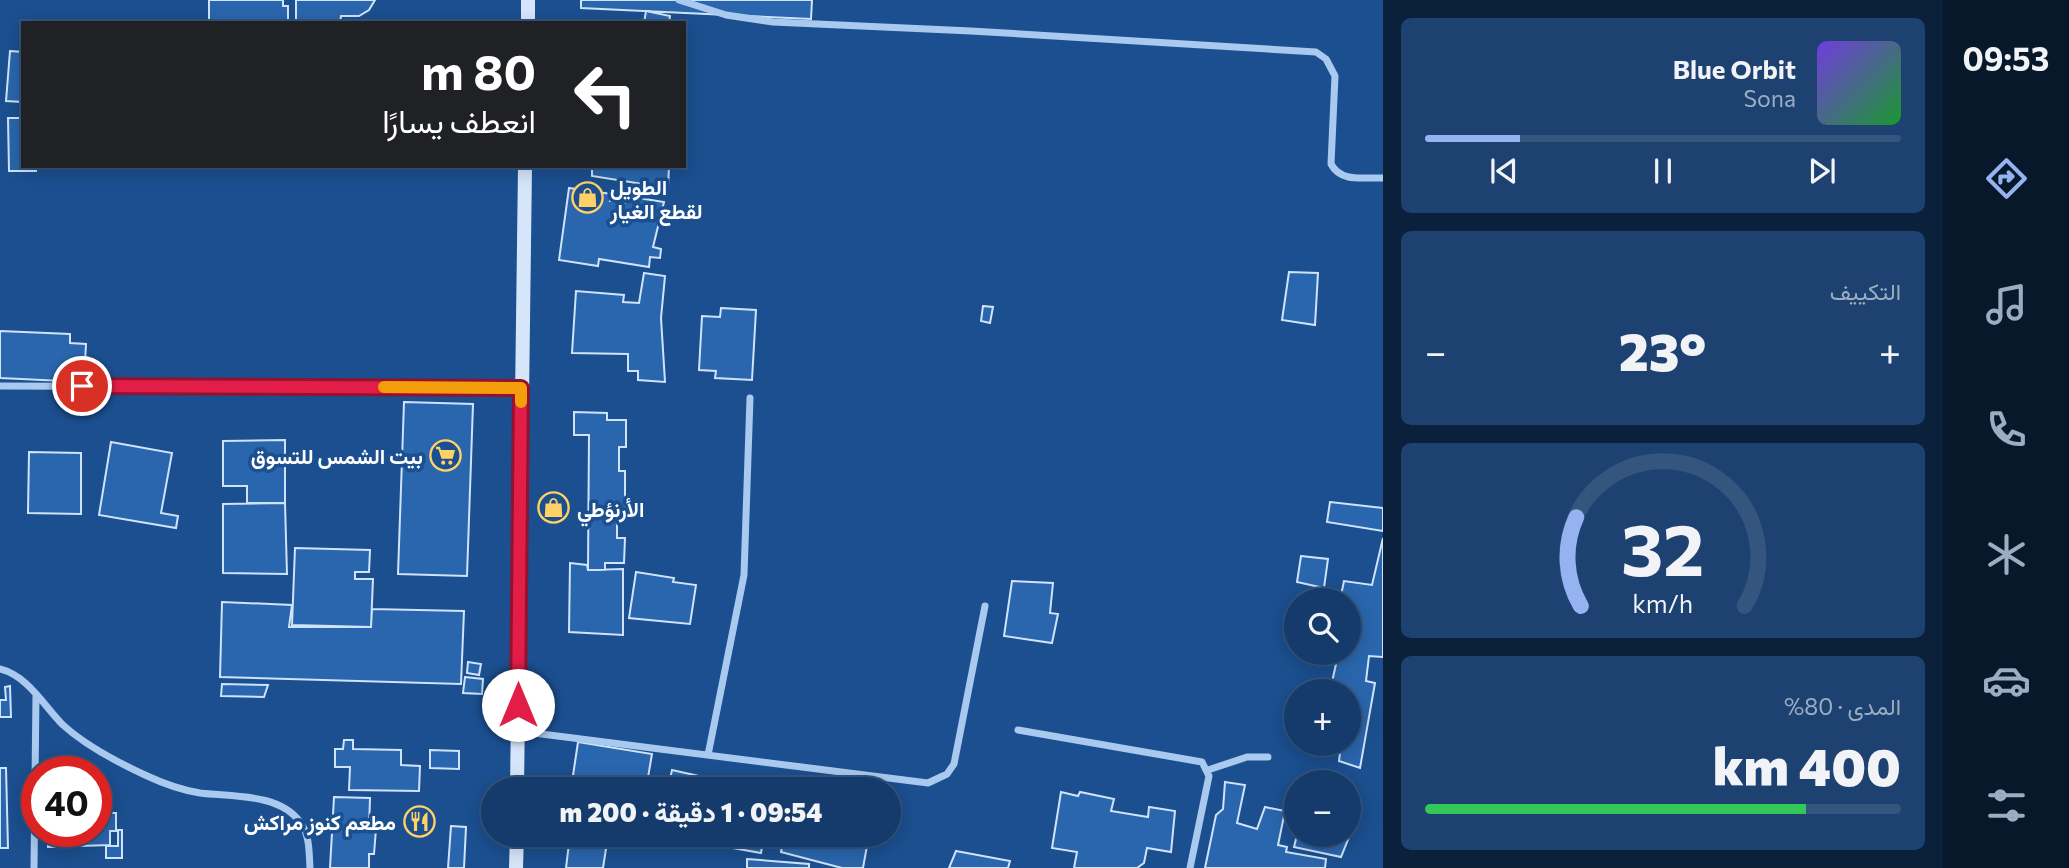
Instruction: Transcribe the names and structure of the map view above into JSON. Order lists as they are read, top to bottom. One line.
{"places":{"shop":["الطويل لقطع الغيار","الأرنؤطي"],"supermarket":["بيت الشمس للتسوق"],"restaurant":["مطعم كنوز مراكش"]},"page":{"tabs":"09:53","turn":["80 m","انعطف يسارًا"],"song":["Blue Orbit","Sona"],"tile":["التكييف",["المدى · 80%","400 km"]],"heat":["−","23°","+"],"map_buttons":["+","−"],"limit":"40","trip":"09:54 · 1 دقيقة · 200 m","gauge":["32","km/h"]}}
